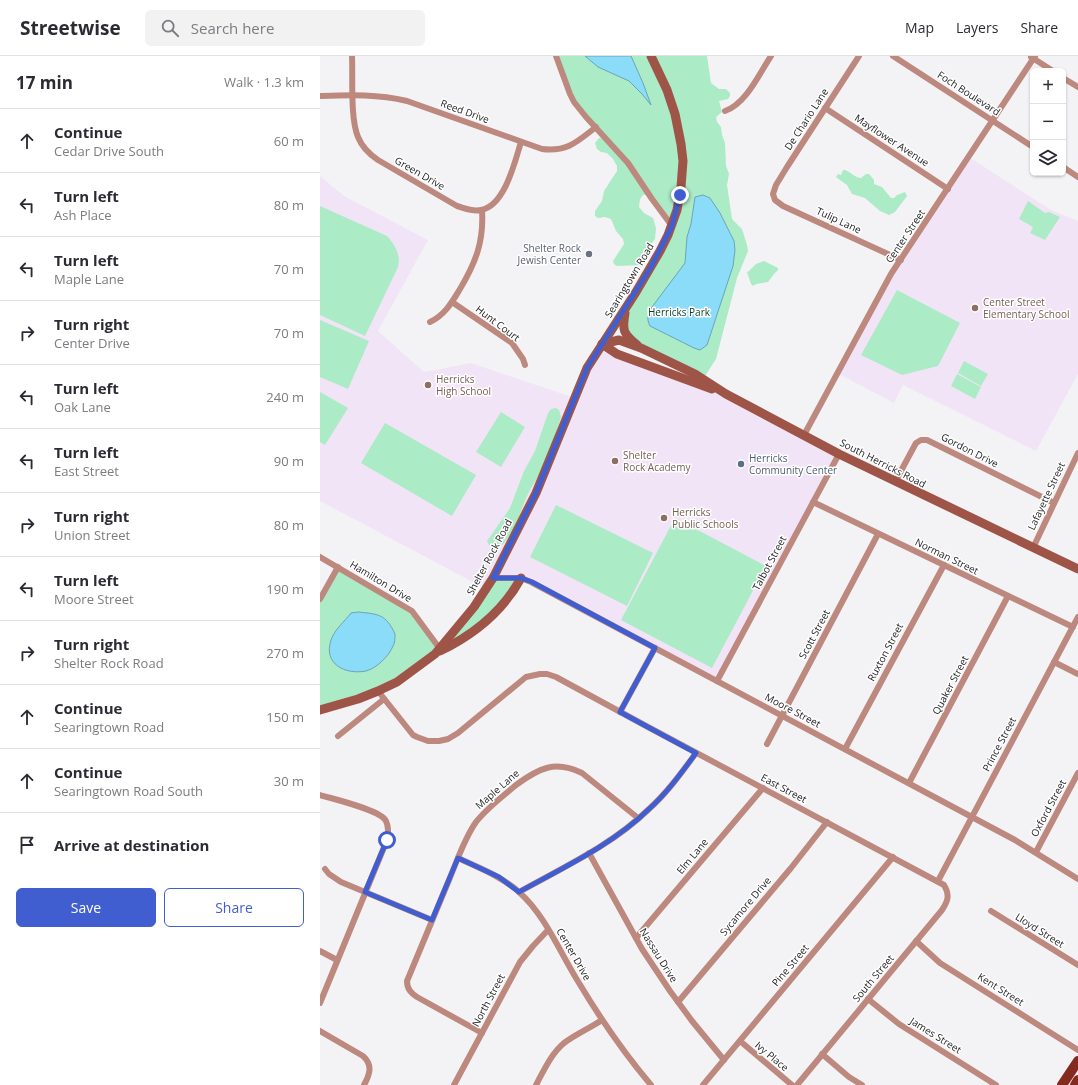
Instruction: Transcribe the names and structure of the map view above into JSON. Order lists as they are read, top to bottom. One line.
{"streets":{"main road":["Searingtown Road","South Herricks Road","Shelter Rock Road"],"street":["Foch Boulevard","Reed Drive","De Chario Lane","Mayflower Avenue","Green Drive","Tulip Lane","Center Street","Hunt Court","Gordon Drive","Lafayette Street","Norman Street","Talbot Street","Hamilton Drive","Scott Street","Ruxton Street","Quaker Street","Moore Street","Prince Street","East Street","Maple Lane","Oxford Street","Elm Lane","Sycamore Drive","Lloyd Street","Center Drive","Nassau Drive","Pine Street","South Street","Kent Street","North Street","James Street","Ivy Place"]},"crossings":[["Foch Boulevard","Center Street"],["Reed Drive","Green Drive"],["De Chario Lane","Mayflower Avenue"],["De Chario Lane","Tulip Lane"],["Mayflower Avenue","Center Street"],["Tulip Lane","Center Street"],["Center Street","South Herricks Road"],["Searingtown Road","South Herricks Road"],["Searingtown Road","Shelter Rock Road"],["Gordon Drive","South Herricks Road"],["Gordon Drive","Lafayette Street"],["South Herricks Road","Lafayette Street"],["South Herricks Road","Shelter Rock Road"],["South Herricks Road","Talbot Street"],["Norman Street","Talbot Street"],["Norman Street","Scott Street"],["Norman Street","Ruxton Street"],["Norman Street","Quaker Street"],["Norman Street","Prince Street"],["Shelter Rock Road","Hamilton Drive"],["Shelter Rock Road","Moore Street"],["Shelter Rock Road","East Street"],["Talbot Street","Moore Street"],["Scott Street","Moore Street"],["Ruxton Street","Moore Street"],["Quaker Street","Moore Street"],["Moore Street","Prince Street"],["Moore Street","Oxford Street"],["Prince Street","East Street"],["Prince Street","South Street"],["East Street","Elm Lane"],["East Street","Sycamore Drive"],["East Street","Pine Street"],["East Street","South Street"],["Maple Lane","Center Drive"],["Maple Lane","North Street"],["Elm Lane","Nassau Drive"],["Sycamore Drive","Nassau Drive"],["Center Drive","North Street"],["Nassau Drive","Pine Street"],["Pine Street","Ivy Place"],["South Street","Kent Street"],["South Street","James Street"]],"parks":["Herricks Park"],"places":["Shelter Rock Jewish Center","Center Street Elementary School","Herricks High School","Shelter Rock Academy","Herricks Community Center","Herricks Public Schools"],"page":{"header":"Streetwise","search":"Search here","nav":["Map","Layers","Share"],"heading":["17 min","Walk · 1.3 km"],"map_buttons":["+","−"],"list":[["Continue","Cedar Drive South","60 m"],["Turn left","Ash Place","80 m"],["Turn left","Maple Lane","70 m"],["Turn right","Center Drive","70 m"],["Turn left","Oak Lane","240 m"],["Turn left","East Street","90 m"],["Turn right","Union Street","80 m"],["Turn left","Moore Street","190 m"],["Turn right","Shelter Rock Road","270 m"],["Continue","Searingtown Road","150 m"],["Continue","Searingtown Road South","30 m"],"Arrive at destination"],"buttons":["Save","Share"]}}
